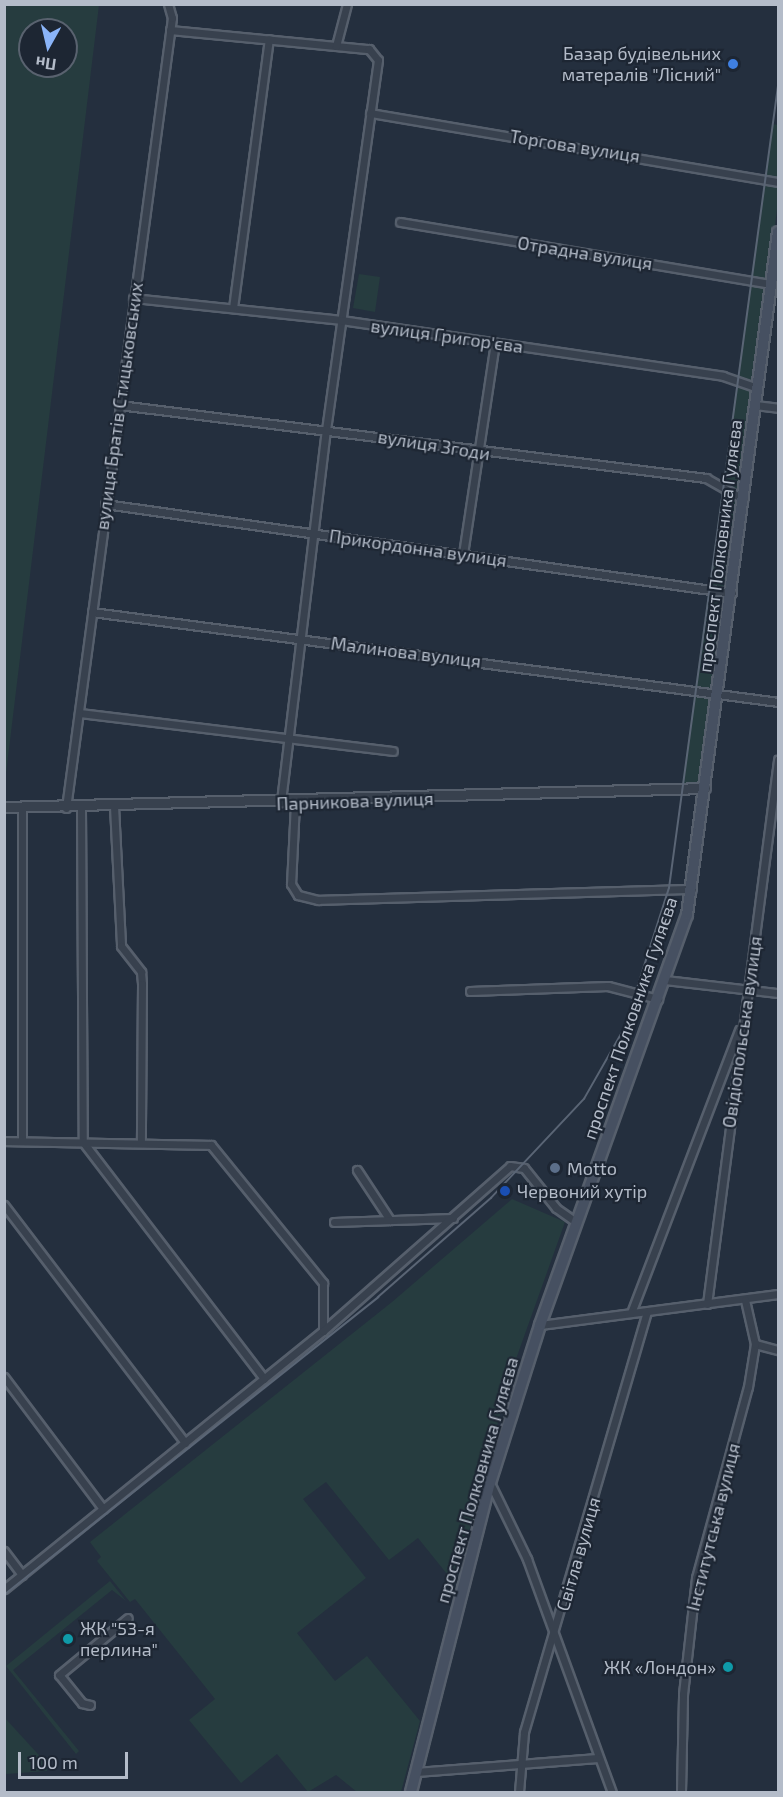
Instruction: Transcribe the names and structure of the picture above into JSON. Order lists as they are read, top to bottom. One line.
{"streets":{"main road":["проспект Полковника Гуляєва"],"street":["Торгова вулиця","Отрадна вулиця","вулиця Григор'єва","вулиця Братів Стицьковських","вулиця Згоди","Прикордонна вулиця","Малинова вулиця","Парникова вулиця","Овідіопольська вулиця","Інститутська вулиця","Світла вулиця"]},"crossings":[["Отрадна вулиця","проспект Полковника Гуляєва"],["вулиця Григор'єва","вулиця Братів Стицьковських"],["вулиця Григор'єва","проспект Полковника Гуляєва"],["вулиця Братів Стицьковських","вулиця Згоди"],["вулиця Братів Стицьковських","Прикордонна вулиця"],["вулиця Братів Стицьковських","Малинова вулиця"],["вулиця Братів Стицьковських","Парникова вулиця"],["вулиця Згоди","проспект Полковника Гуляєва"],["проспект Полковника Гуляєва","Прикордонна вулиця"],["проспект Полковника Гуляєва","Малинова вулиця"],["проспект Полковника Гуляєва","Парникова вулиця"]],"places":["Базар будівельних матералів \"Лісний\"","Motto","Червоний хутір","ЖК \"53-я перлина\"","ЖК «Лондон»"],"scale_bar":"100 m","north":"bottom"}
